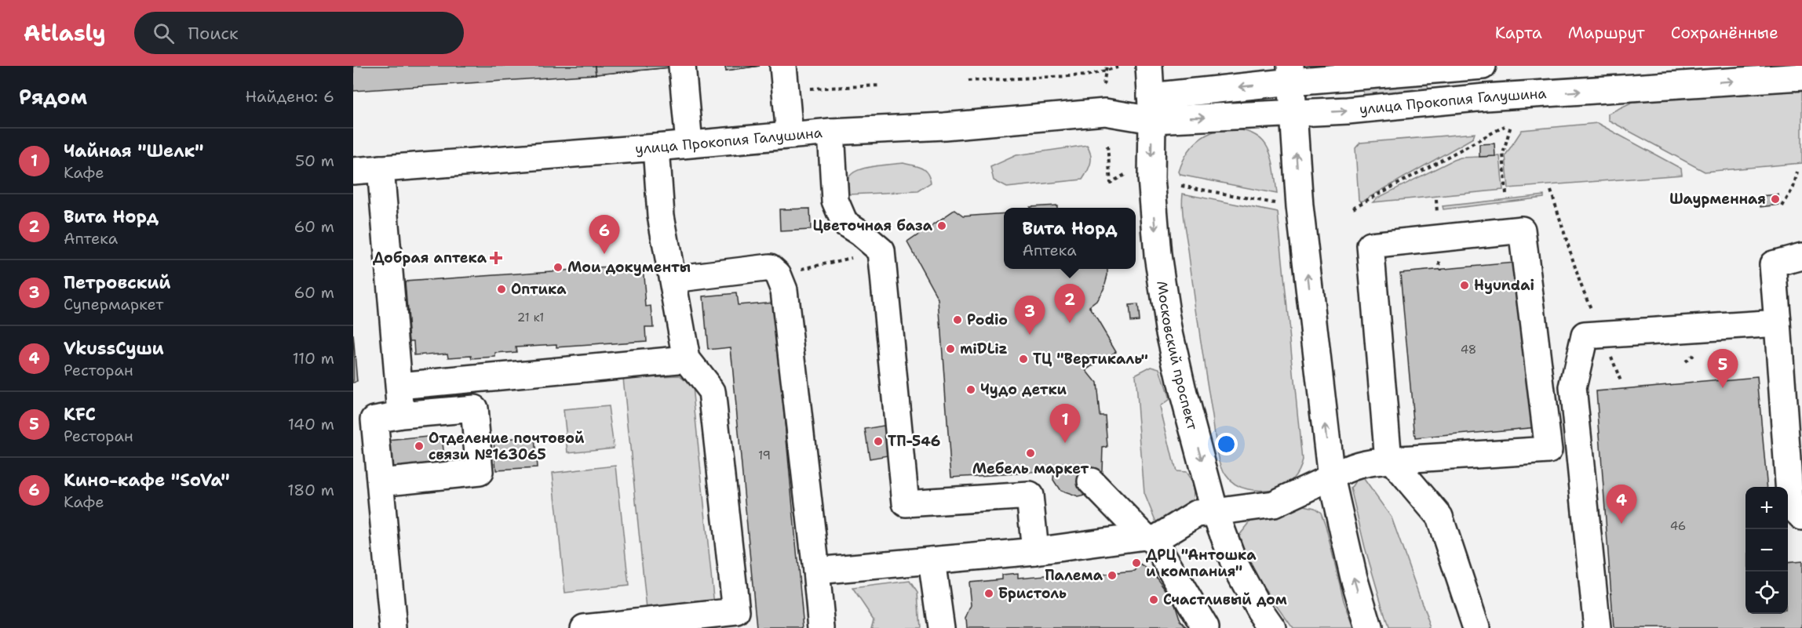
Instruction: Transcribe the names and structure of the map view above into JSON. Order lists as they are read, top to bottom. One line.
{"streets":{"main road":["улица Прокопия Галушина","Московский проспект"]},"crossings":[["улица Прокопия Галушина","Московский проспект"]],"places":{"other":["Шаурменная","Цветочная база","Мои документы","Hyundai","Оптика","Podio","miDLiz","ТЦ \"Вертикаль\"","Чудо детки","ТП-546","Отделение почтовой связи №163065","Мебель маркет","ДРЦ \"Антошка и компания\"","Палема","Бристоль","Счастливый дом"],"health":["Добрая аптека"]},"house_numbers":["21 к1","48","19","46"],"page":{"header":"Atlasly","search":"Поиск","nav":["Карта","Маршрут","Сохранённые"],"heading":["Рядом","Найдено: 6"],"list":[{"mark":"1","name":"Чайная \"Шелк\"","note":"Кафе","value":"50 m"},{"mark":"2","name":"Вита Норд","note":"Аптека","value":"60 m"},{"mark":"3","name":"Петровский","note":"Супермаркет","value":"60 m"},{"mark":"4","name":"VkussСуши","note":"Ресторан","value":"110 m"},{"mark":"5","name":"KFC","note":"Ресторан","value":"140 m"},{"mark":"6","name":"Кино-кафе \"SoVa\"","note":"Кафе","value":"180 m"}],"popup":["Вита Норд","Аптека"],"pins":["6","2","3","5","1","4"],"map_buttons":["+","−"]}}
